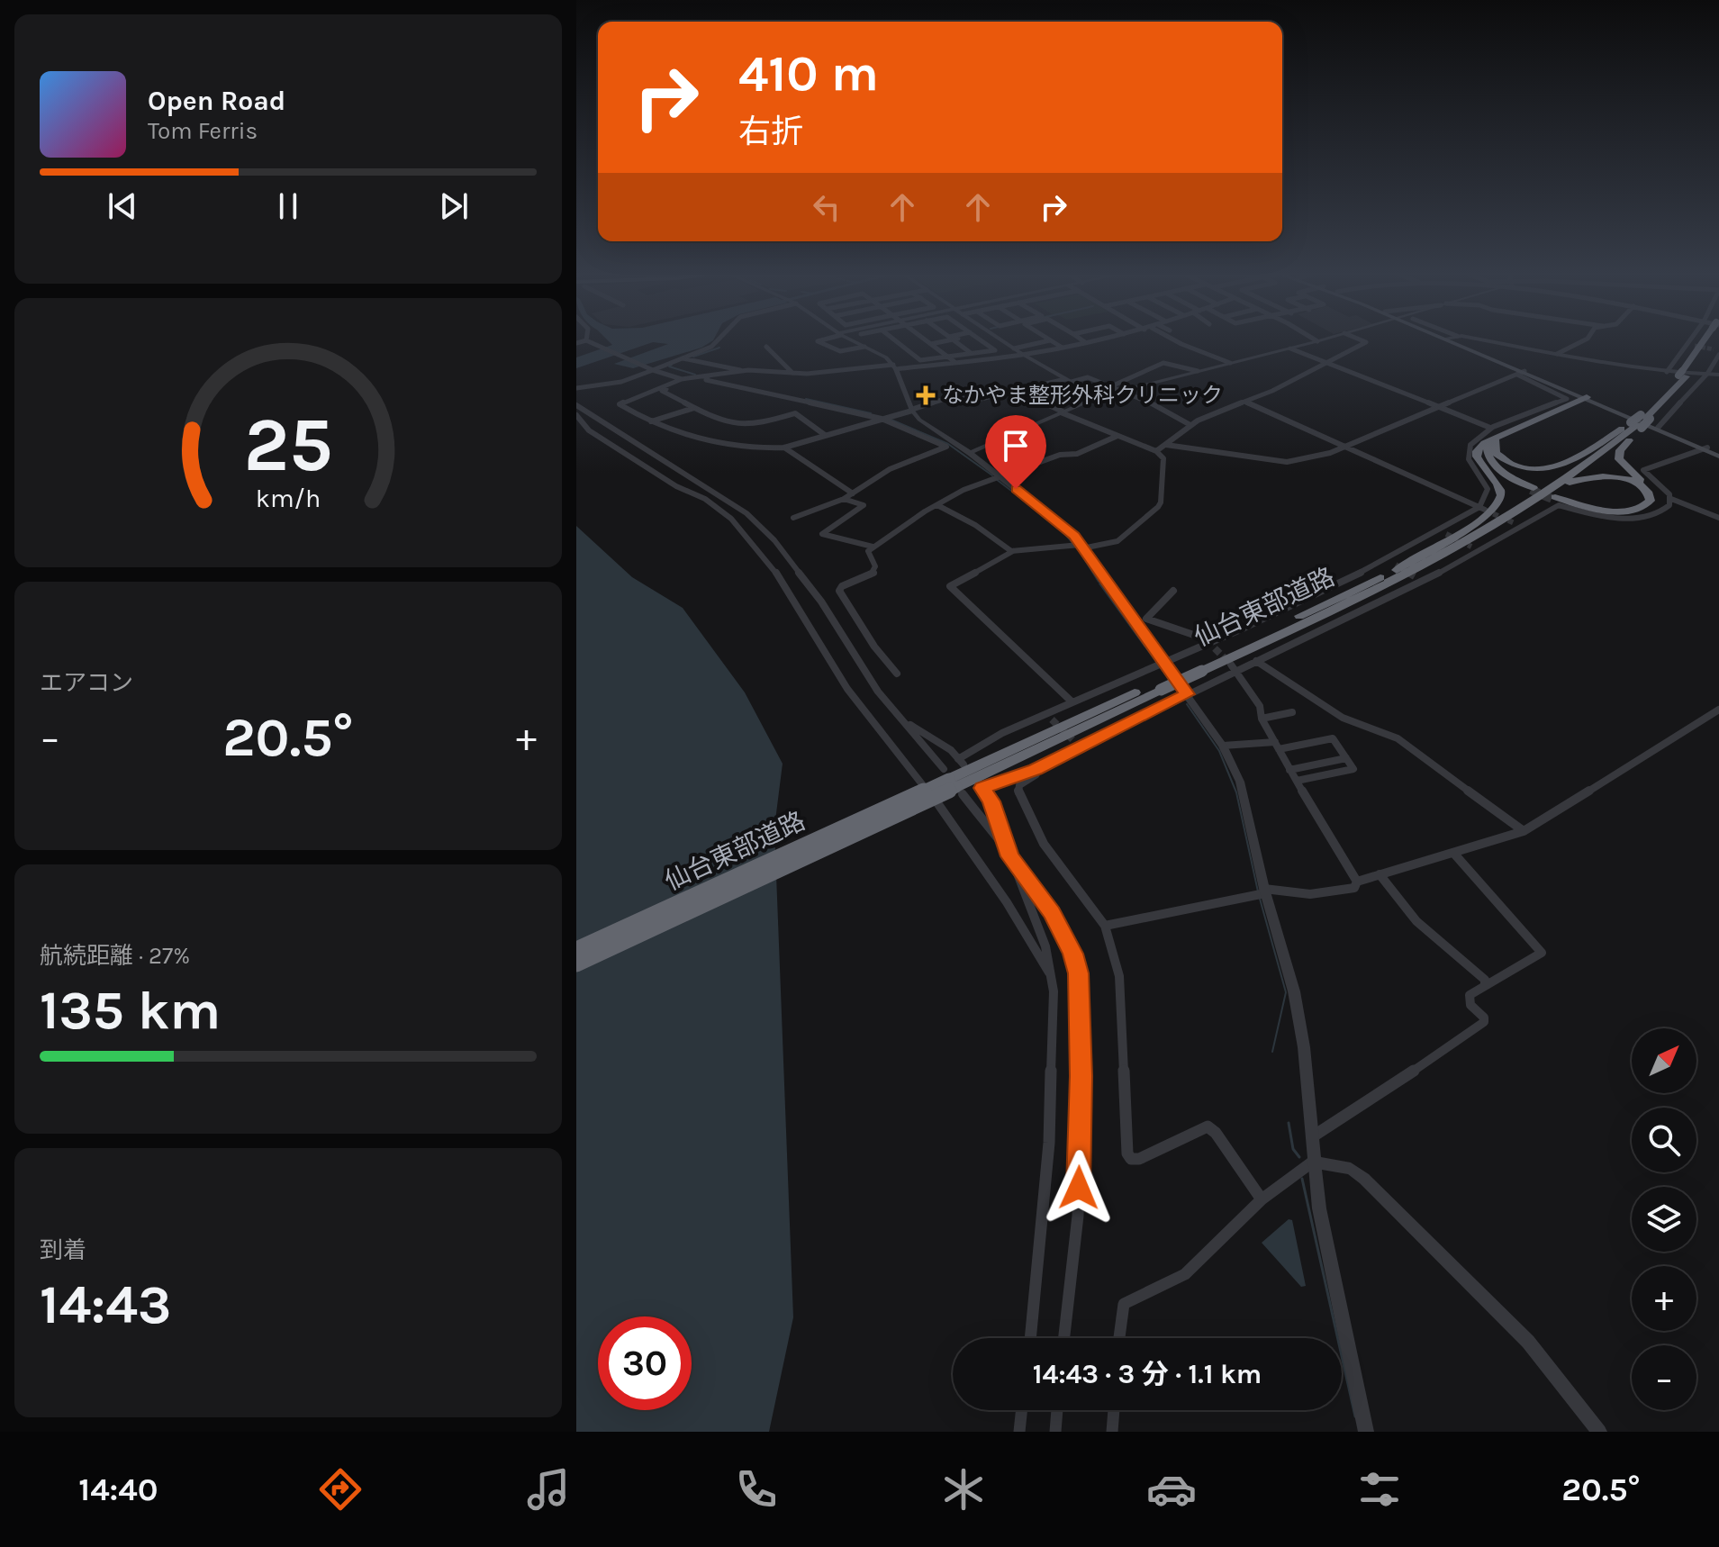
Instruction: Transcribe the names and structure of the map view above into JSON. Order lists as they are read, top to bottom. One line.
{"streets":{"highway":["仙台東部道路"]},"places":{"health":["なかやま整形外科クリニック"]},"north":"top right","page":{"turn":["410 m","右折"],"song":["Open Road","Tom Ferris"],"tile":["エアコン",["航続距離 · 27%","135 km"],["到着","14:43"]],"heat":["−","20.5°","+"],"map_buttons":["+","−"],"limit":"30","trip":"14:43 · 3 分 · 1.1 km","tabs":["14:40","20.5°"],"gauge":["25","km/h"]}}
